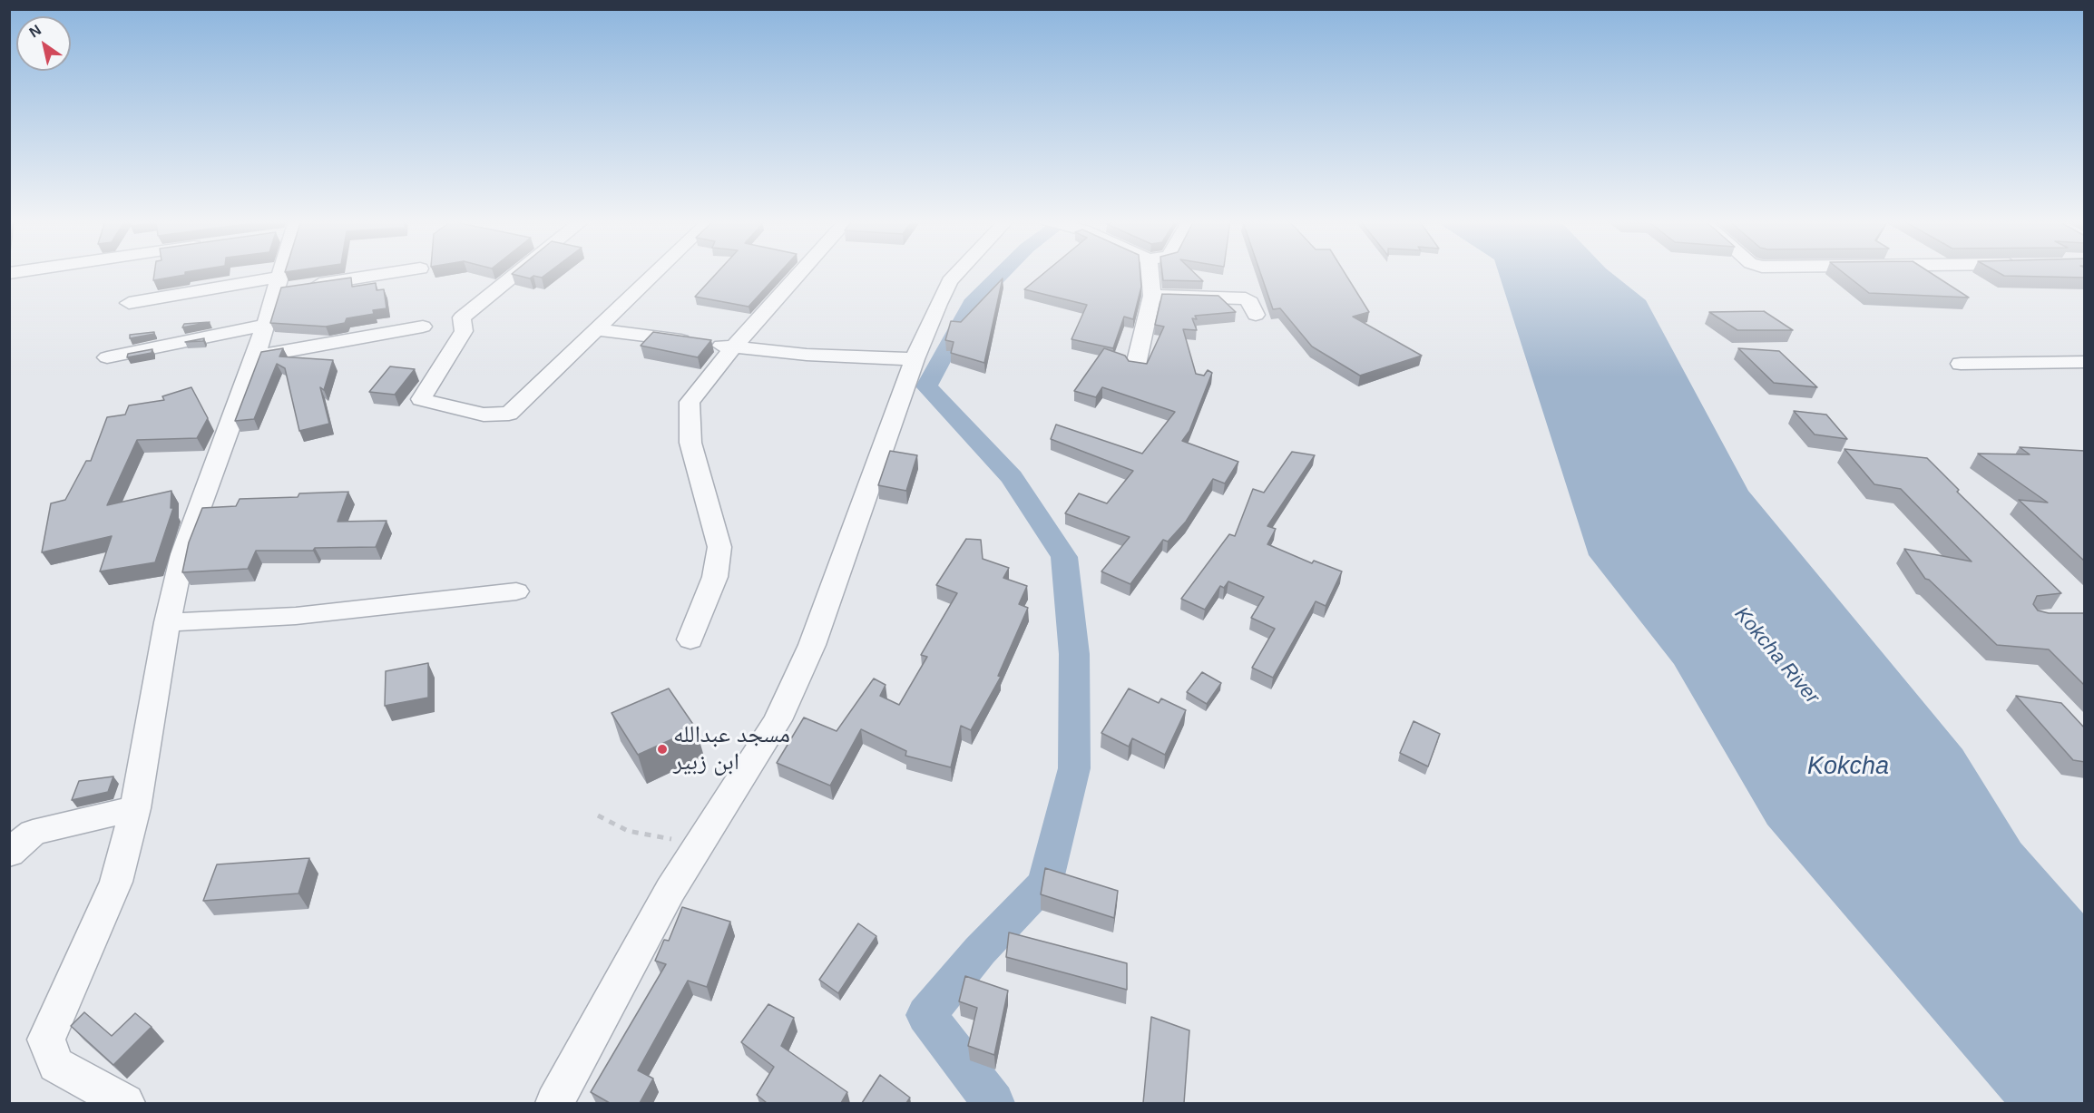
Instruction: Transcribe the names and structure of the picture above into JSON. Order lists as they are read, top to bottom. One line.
{"water":["Kokcha River","Kokcha"],"places":["مسجد عبدالله ابن زبیر"],"north":"top left"}
